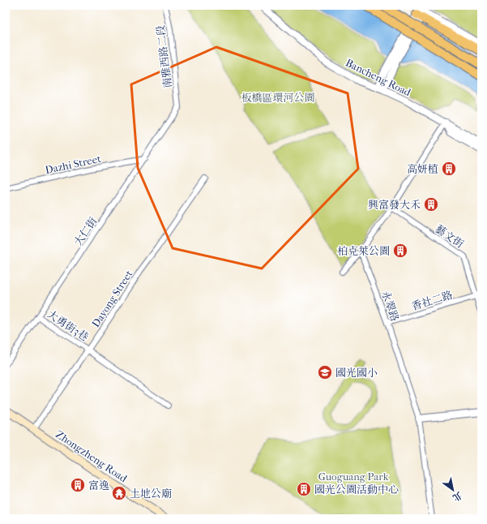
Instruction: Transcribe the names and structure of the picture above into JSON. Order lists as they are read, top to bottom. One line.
{"streets":{"main road":["Zhongzheng Road"],"street":["南雅西路二段","Bancheng Road","Dazhi Street","大仁街","藝文街","Dayong Street","香社二路","永翠路","大勇街3巷"]},"crossings":[["南雅西路二段","大仁街"],["Dazhi Street","大仁街"],["大仁街","大勇街3巷"],["藝文街","香社二路"],["Dayong Street","大勇街3巷"],["Dayong Street","Zhongzheng Road"],["香社二路","永翠路"]],"parks":["板橋區環河公園","Guoguang Park"],"places":{"building":["高妍植","興富發大禾","柏克萊公園","富逸","國光公園活動中心"],"school or university":["國光國小"],"temple":["土地公廟"]},"north":"bottom right"}
